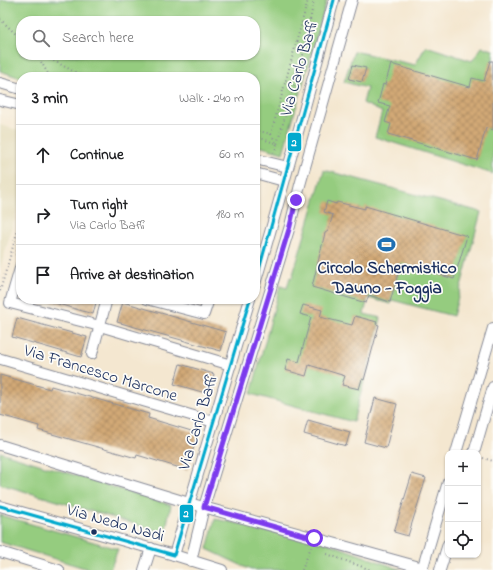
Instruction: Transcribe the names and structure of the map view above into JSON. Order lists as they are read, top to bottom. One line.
{"streets":{"street":["Via Carlo Baffi","Via Francesco Marcone","Via Nedo Nadi"]},"crossings":[["Via Carlo Baffi","Via Francesco Marcone"],["Via Carlo Baffi","Via Nedo Nadi"]],"places":{"sports":["Circolo Schermistico Dauno - Foggia"]},"lines":["transit line 2"],"page":{"search":"Search here","heading":["3 min","Walk · 240 m"],"list":[["Continue","60 m"],["Turn right","Via Carlo Baffi","180 m"],"Arrive at destination"],"map_buttons":["+","−"]}}
